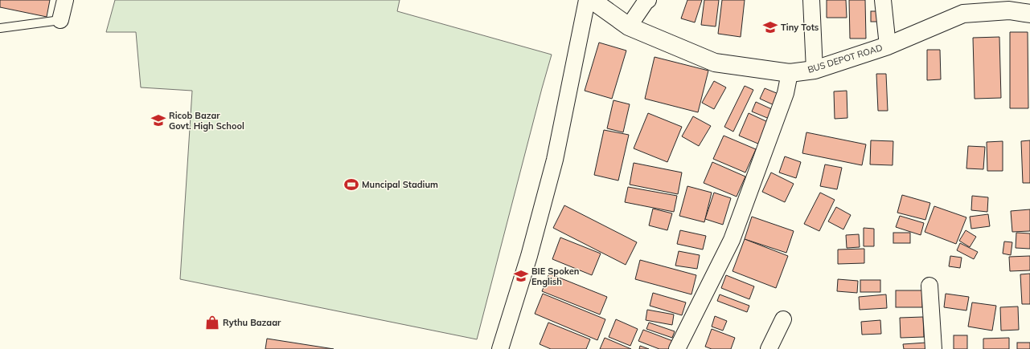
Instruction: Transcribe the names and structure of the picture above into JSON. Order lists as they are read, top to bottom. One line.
{"streets":{"street":["BUS DEPOT ROAD"]},"places":{"school or university":["Tiny Tots","Ricob Bazar Govt. High School","BIE Spoken English"],"sports":["Muncipal Stadium"],"shop":["Rythu Bazaar"]}}
